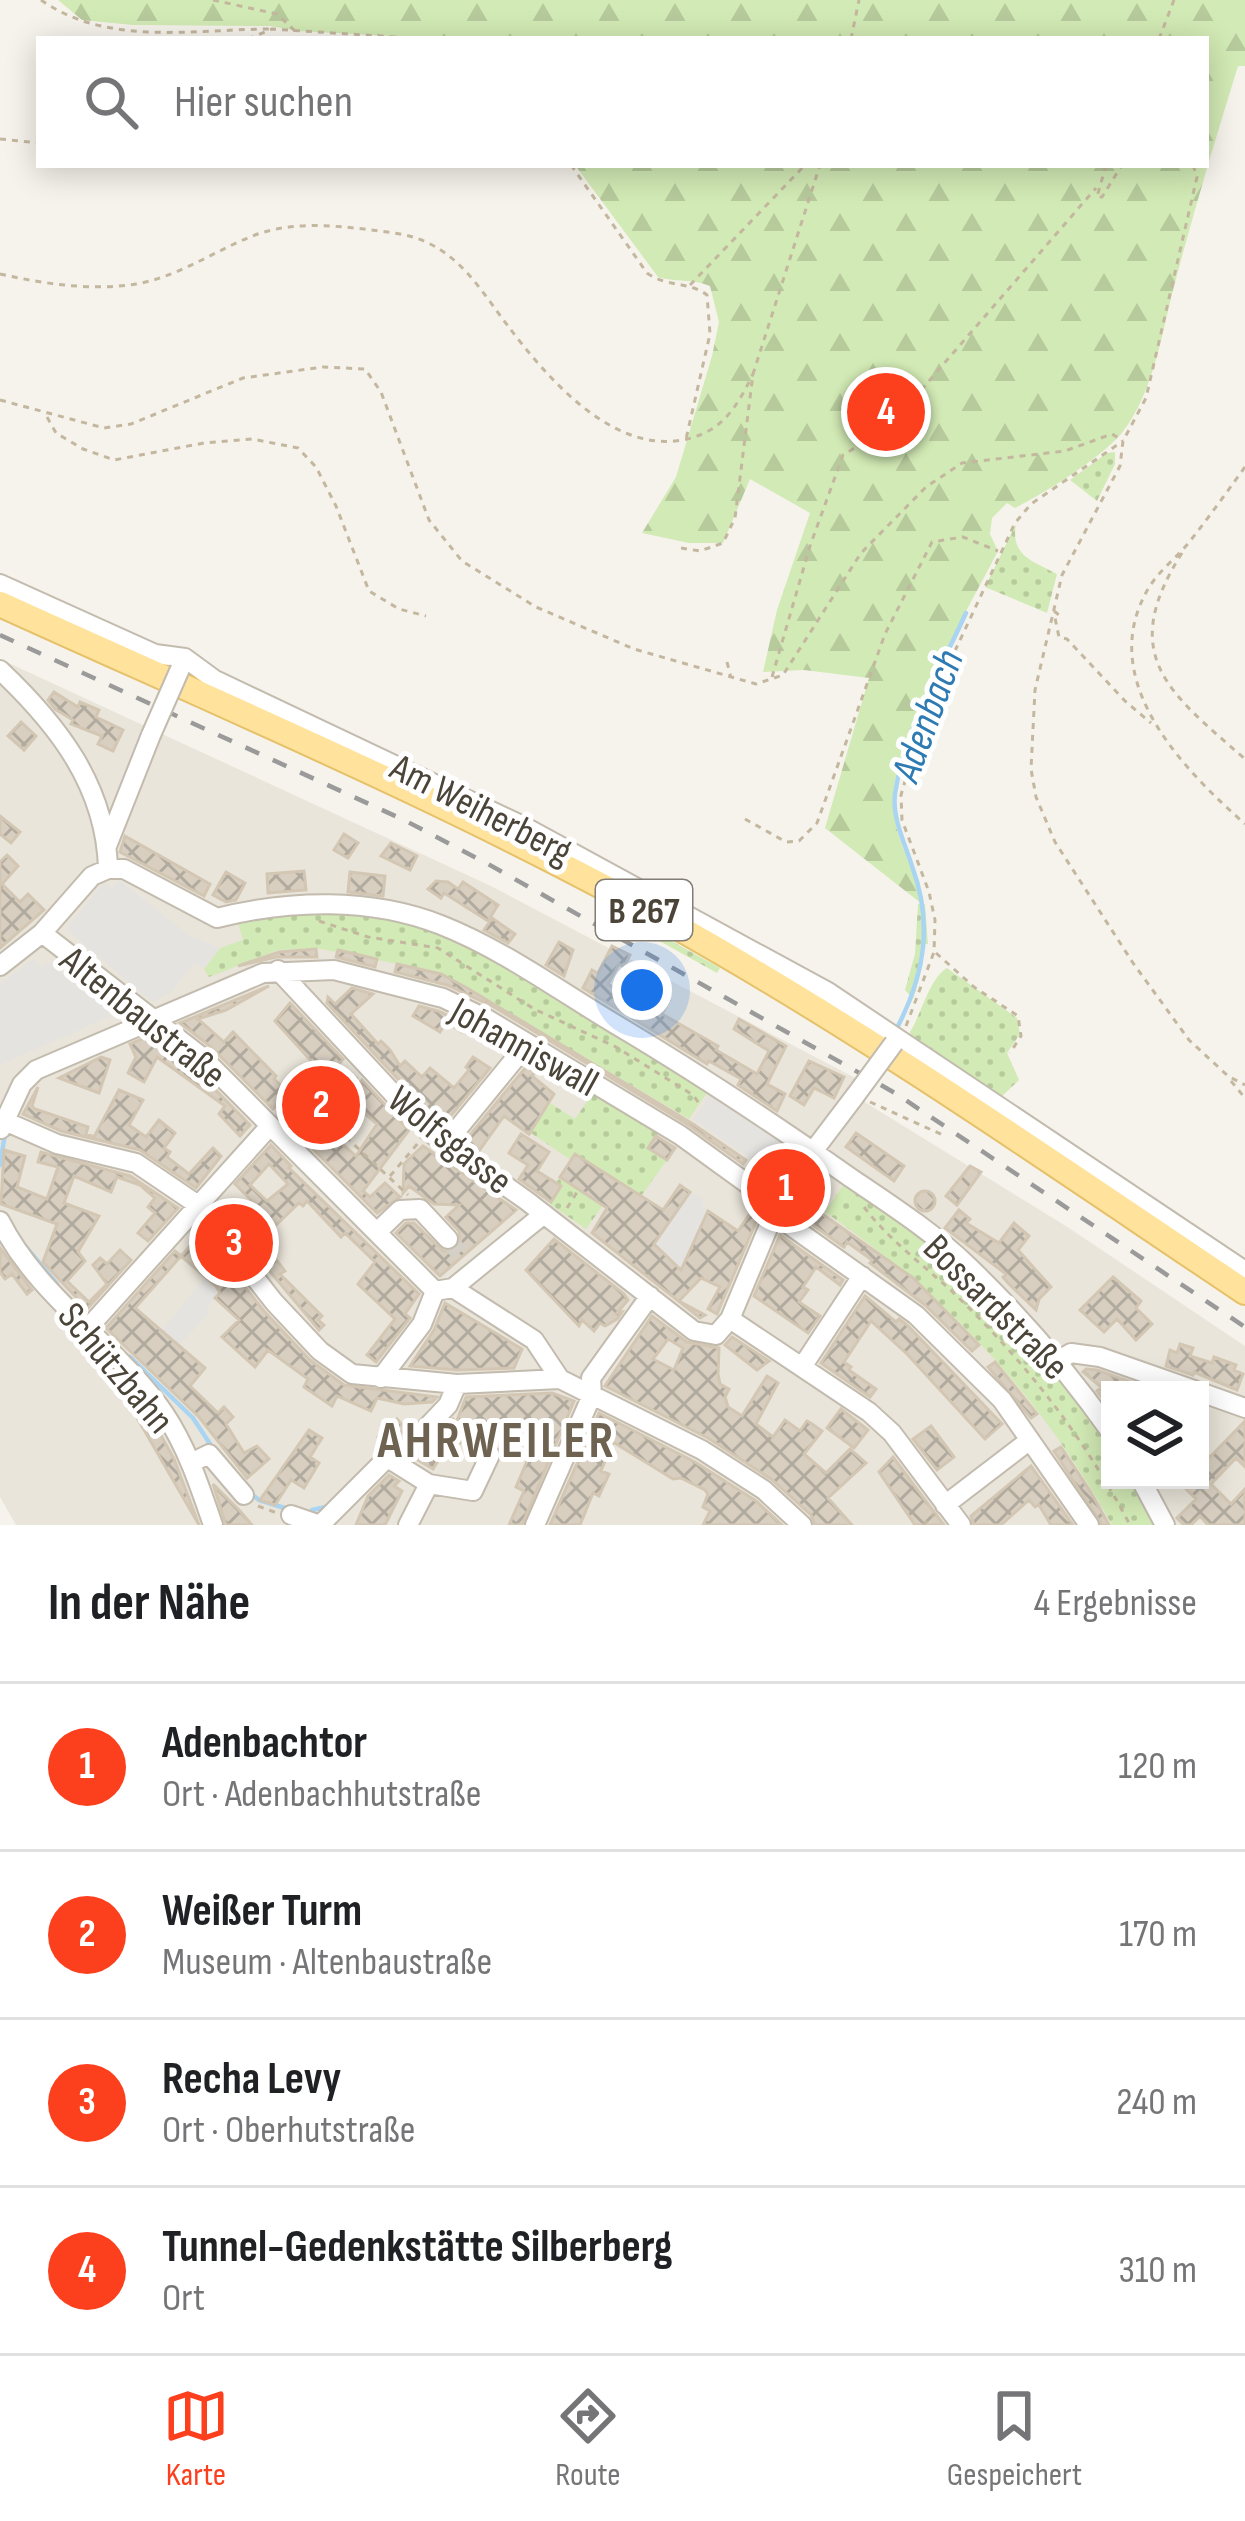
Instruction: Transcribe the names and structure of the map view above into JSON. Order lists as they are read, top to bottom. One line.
{"streets":{"main road":["B 267"],"street":["Am Weiherberg","Altenbaustraße","Johanniswall","Wolfsgasse","Bossardstraße","Schützbahn"]},"crossings":[["Altenbaustraße","Johanniswall"],["Johanniswall","Wolfsgasse"]],"districts":["AHRWEILER"],"water":["Adenbach"],"page":{"search":"Hier suchen","pins":["4","2","1","3"],"heading":["In der Nähe","4 Ergebnisse"],"list":[{"mark":"1","name":"Adenbachtor","note":"Ort · Adenbachhutstraße","value":"120 m"},{"mark":"2","name":"Weißer Turm","note":"Museum · Altenbaustraße","value":"170 m"},{"mark":"3","name":"Recha Levy","note":"Ort · Oberhutstraße","value":"240 m"},{"mark":"4","name":"Tunnel-Gedenkstätte Silberberg","note":"Ort","value":"310 m"}],"nav":["Karte","Route","Gespeichert"]}}
